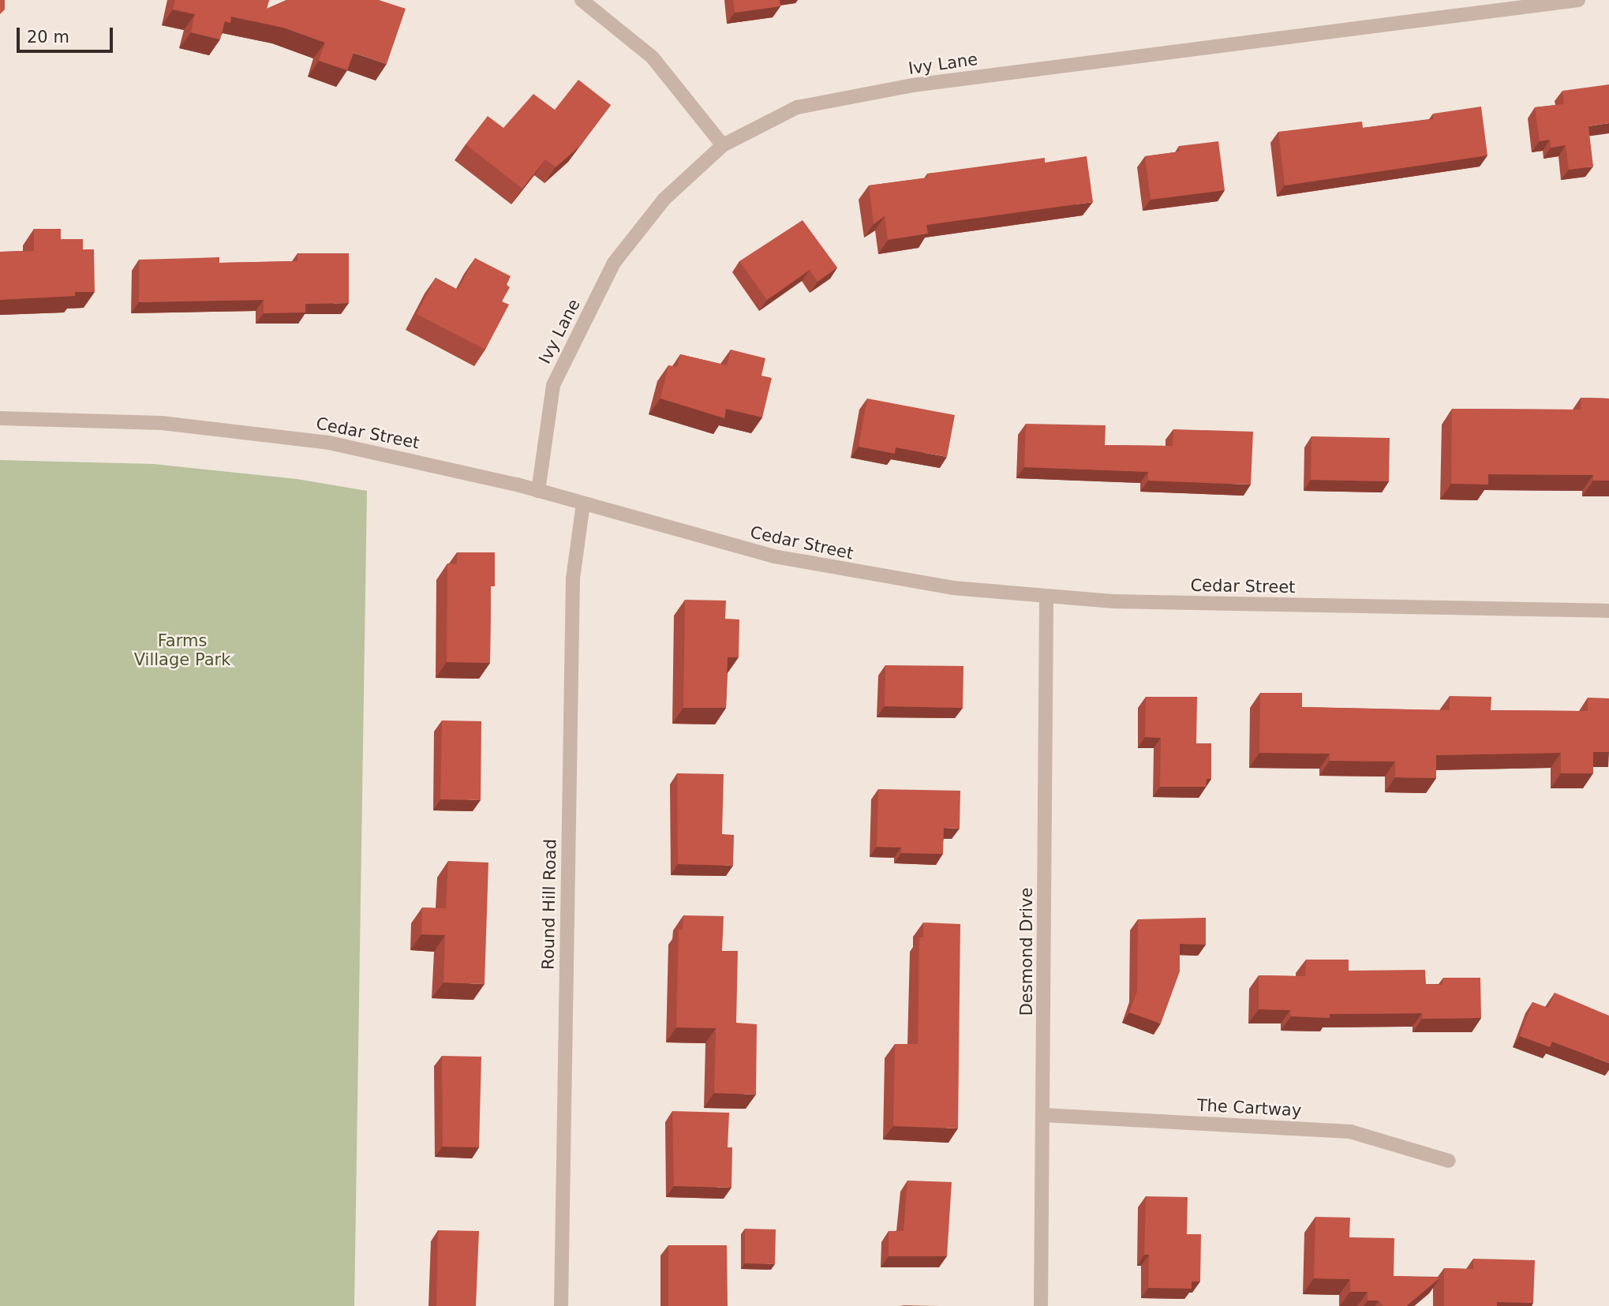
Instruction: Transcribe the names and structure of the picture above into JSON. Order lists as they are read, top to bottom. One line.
{"streets":{"street":["Ivy Lane","Cedar Street","Round Hill Road","Desmond Drive","The Cartway"]},"crossings":[["Ivy Lane","Cedar Street"],["Cedar Street","Round Hill Road"],["Cedar Street","Desmond Drive"],["Desmond Drive","The Cartway"]],"parks":["Farms Village Park"],"scale_bar":"20 m"}
